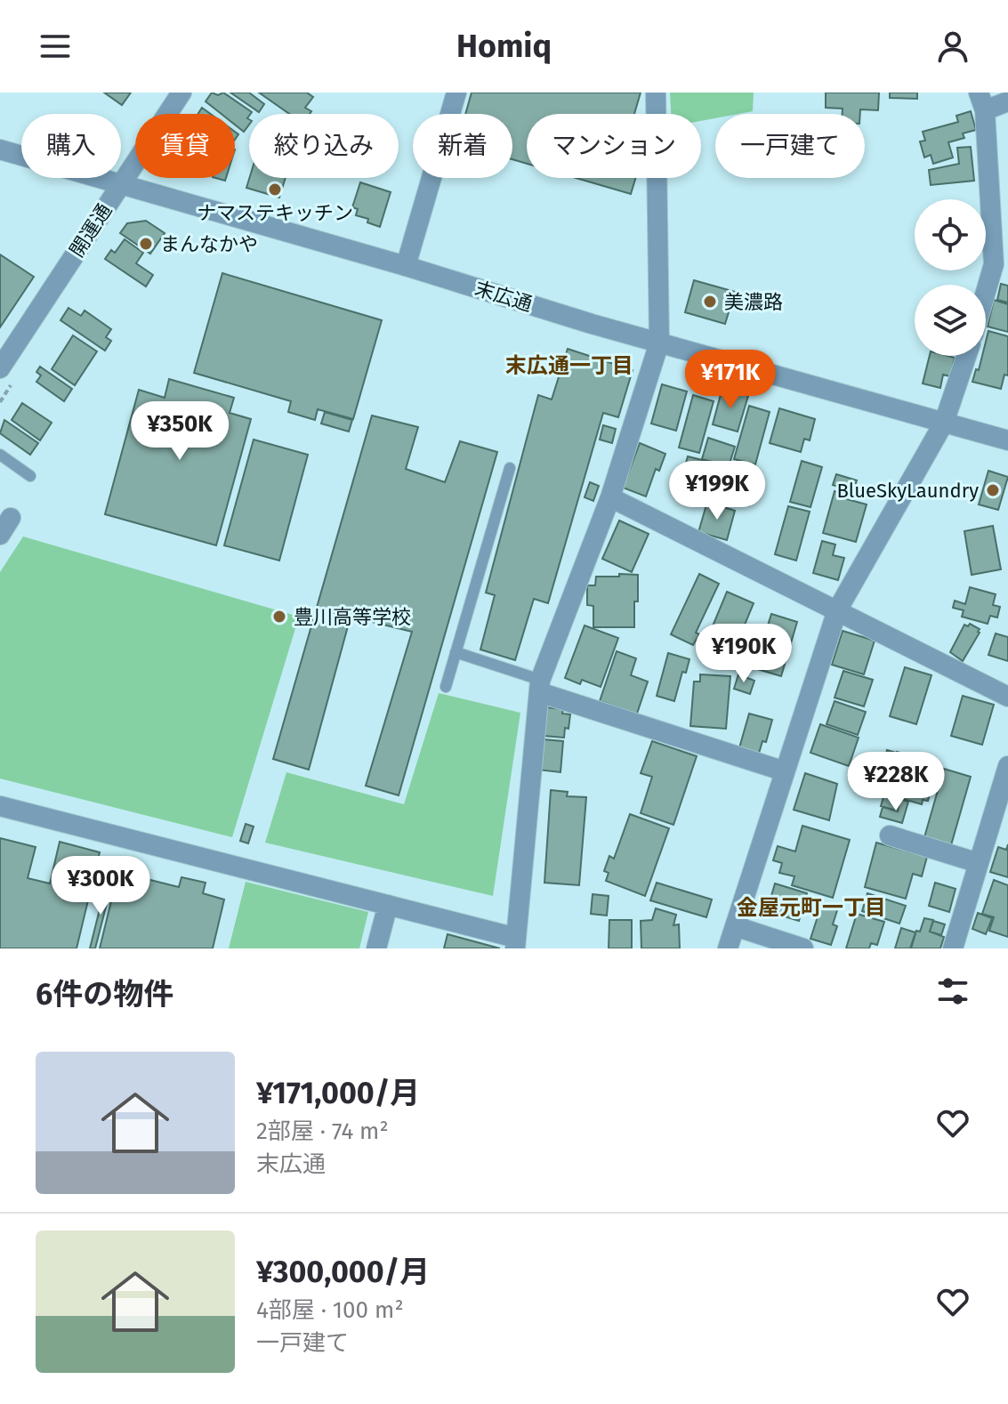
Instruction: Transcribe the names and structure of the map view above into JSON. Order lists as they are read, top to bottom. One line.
{"streets":{"street":["開運通","末広通"]},"crossings":[["開運通","末広通"]],"districts":["末広通一丁目","金屋元町一丁目"],"places":["ナマステキッチン","まんなかや","美濃路","BlueSkyLaundry","豊川高等学校"],"page":{"header":"Homiq","chip":["購入","賃貸","絞り込み","新着","マンション","一戸建て"],"price":["¥171K","¥350K","¥199K","¥190K","¥228K","¥300K"],"heading":"6件の物件","list":[{"name":"¥171,000/月","note":"2部屋 · 74 m² · 末広通"},{"name":"¥300,000/月","note":"4部屋 · 100 m² · 一戸建て"}]}}
